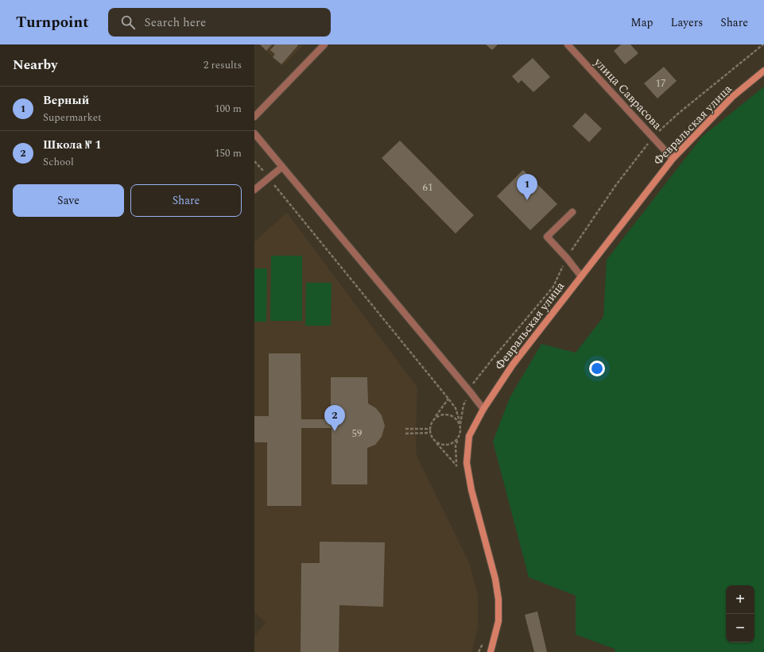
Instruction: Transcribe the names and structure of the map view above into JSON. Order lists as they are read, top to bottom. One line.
{"streets":{"main road":["Февральская улица"],"street":["улица Саврасова"]},"crossings":[["улица Саврасова","Февральская улица"]],"house_numbers":["17","61","59"],"page":{"header":"Turnpoint","search":"Search here","nav":["Map","Layers","Share"],"heading":["Nearby","2 results"],"list":[{"mark":"1","name":"Верный","note":"Supermarket","value":"100 m"},{"mark":"2","name":"Школа № 1","note":"School","value":"150 m"}],"pins":["1","2"],"buttons":["Save","Share"],"map_buttons":["+","−"]}}
